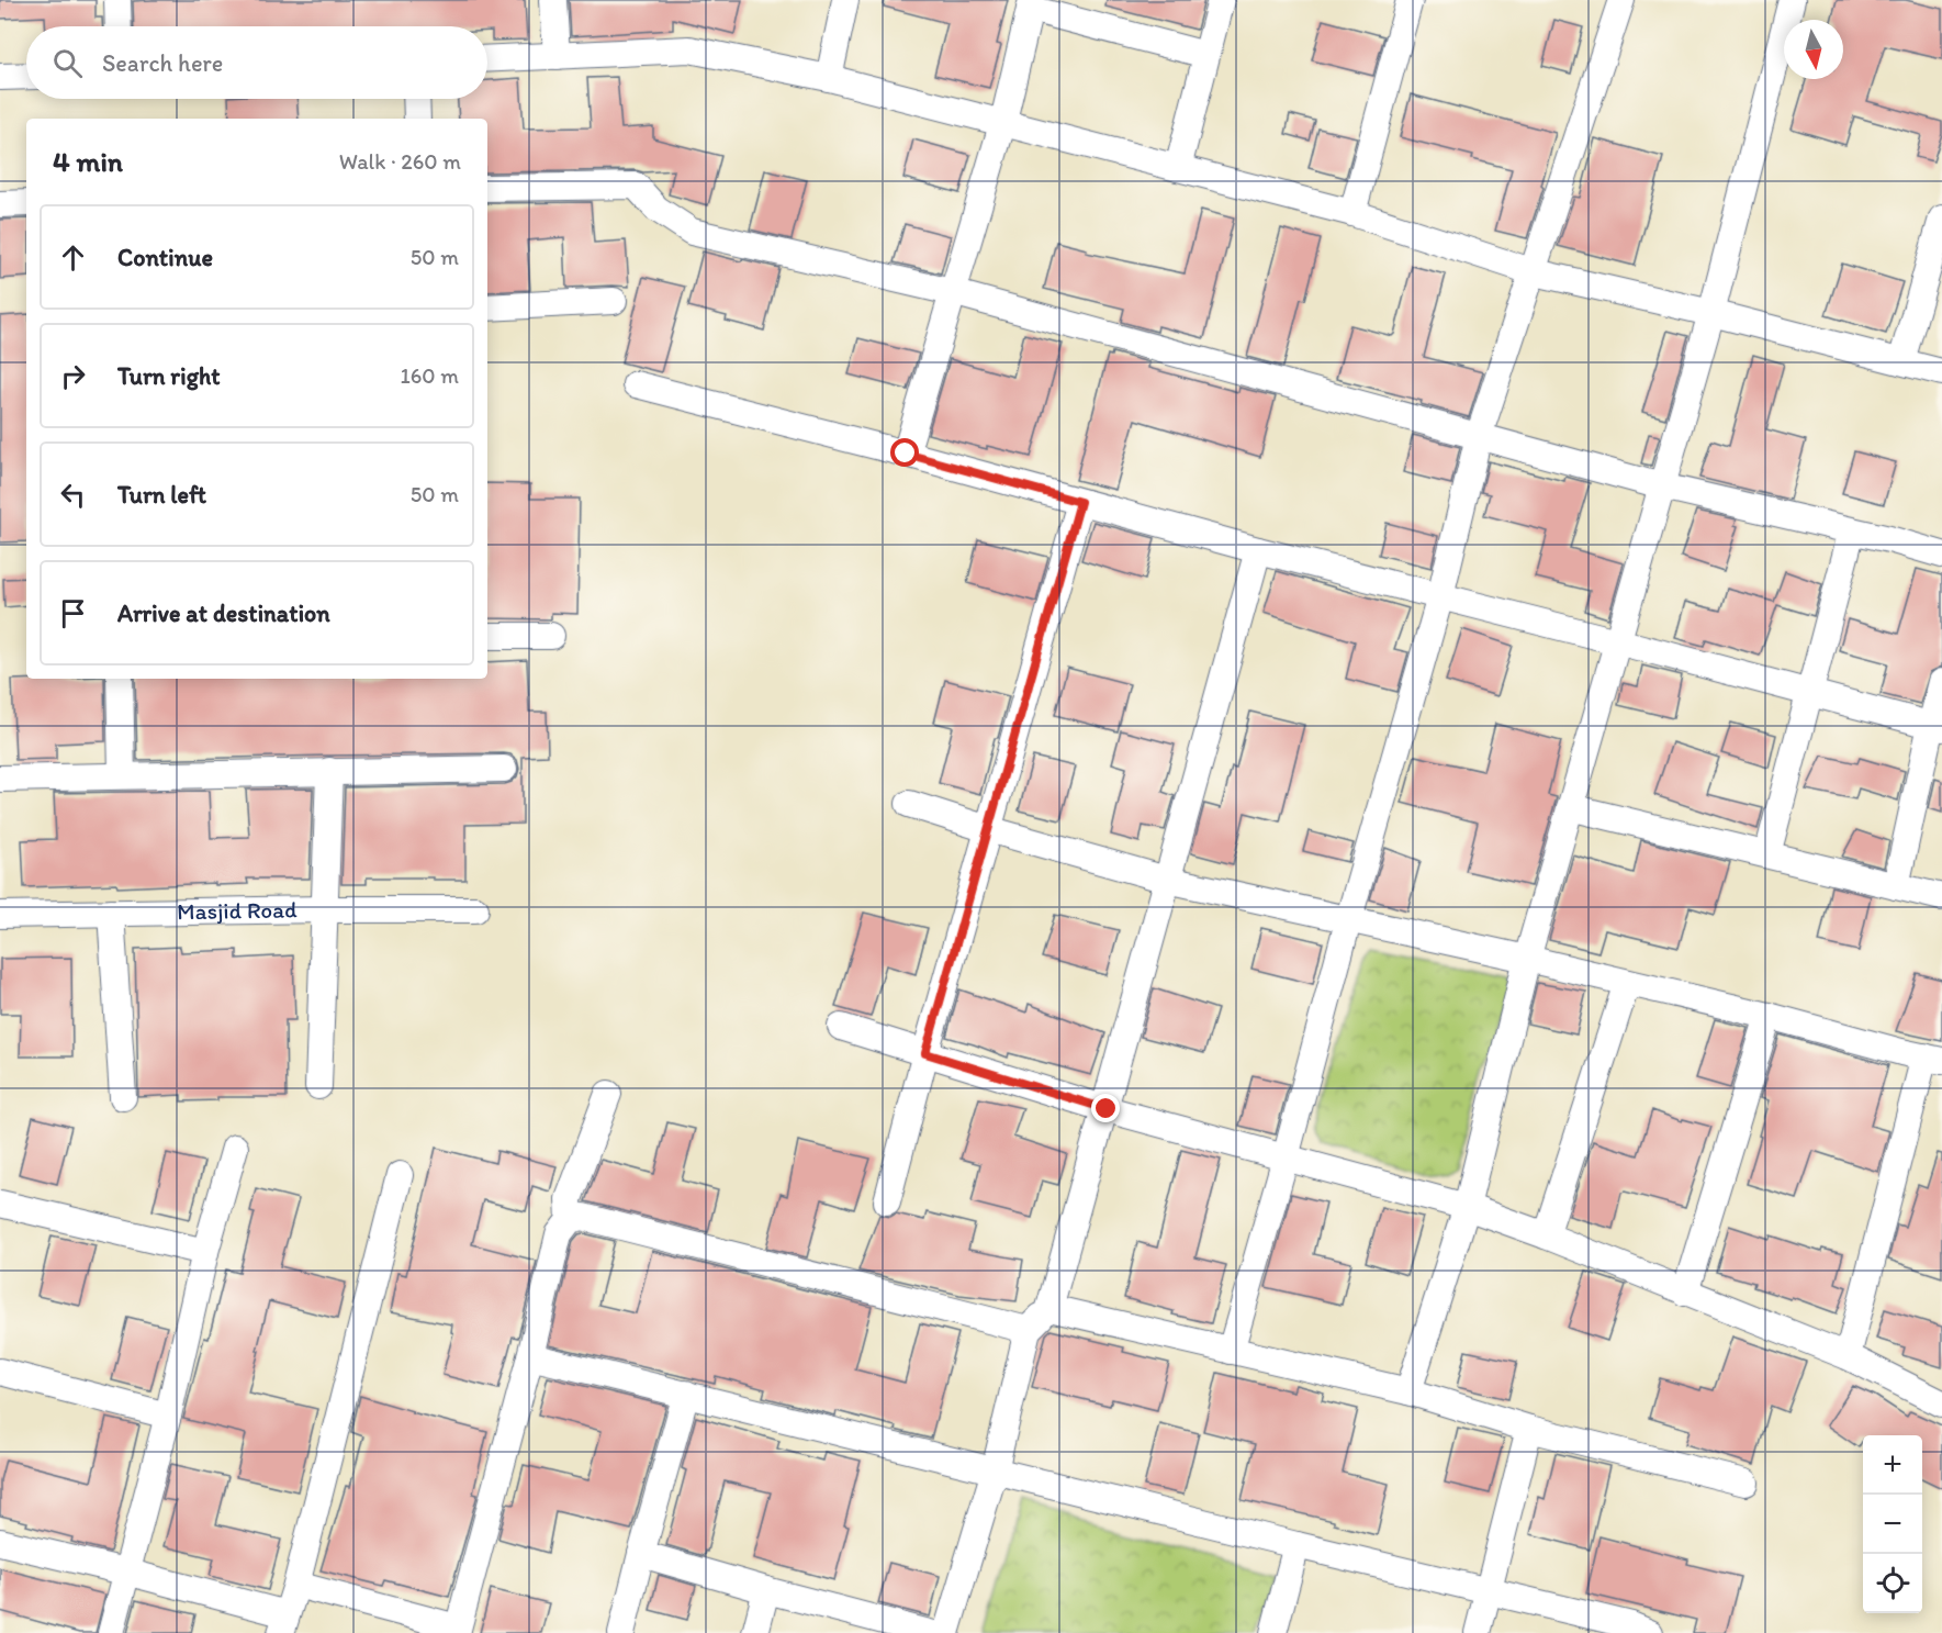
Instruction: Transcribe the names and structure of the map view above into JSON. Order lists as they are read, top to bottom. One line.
{"streets":{"street":["Masjid Road"]},"north":"bottom","page":{"search":"Search here","heading":["4 min","Walk · 260 m"],"list":[["Continue","50 m"],["Turn right","160 m"],["Turn left","50 m"],"Arrive at destination"],"map_buttons":["+","−"]}}
